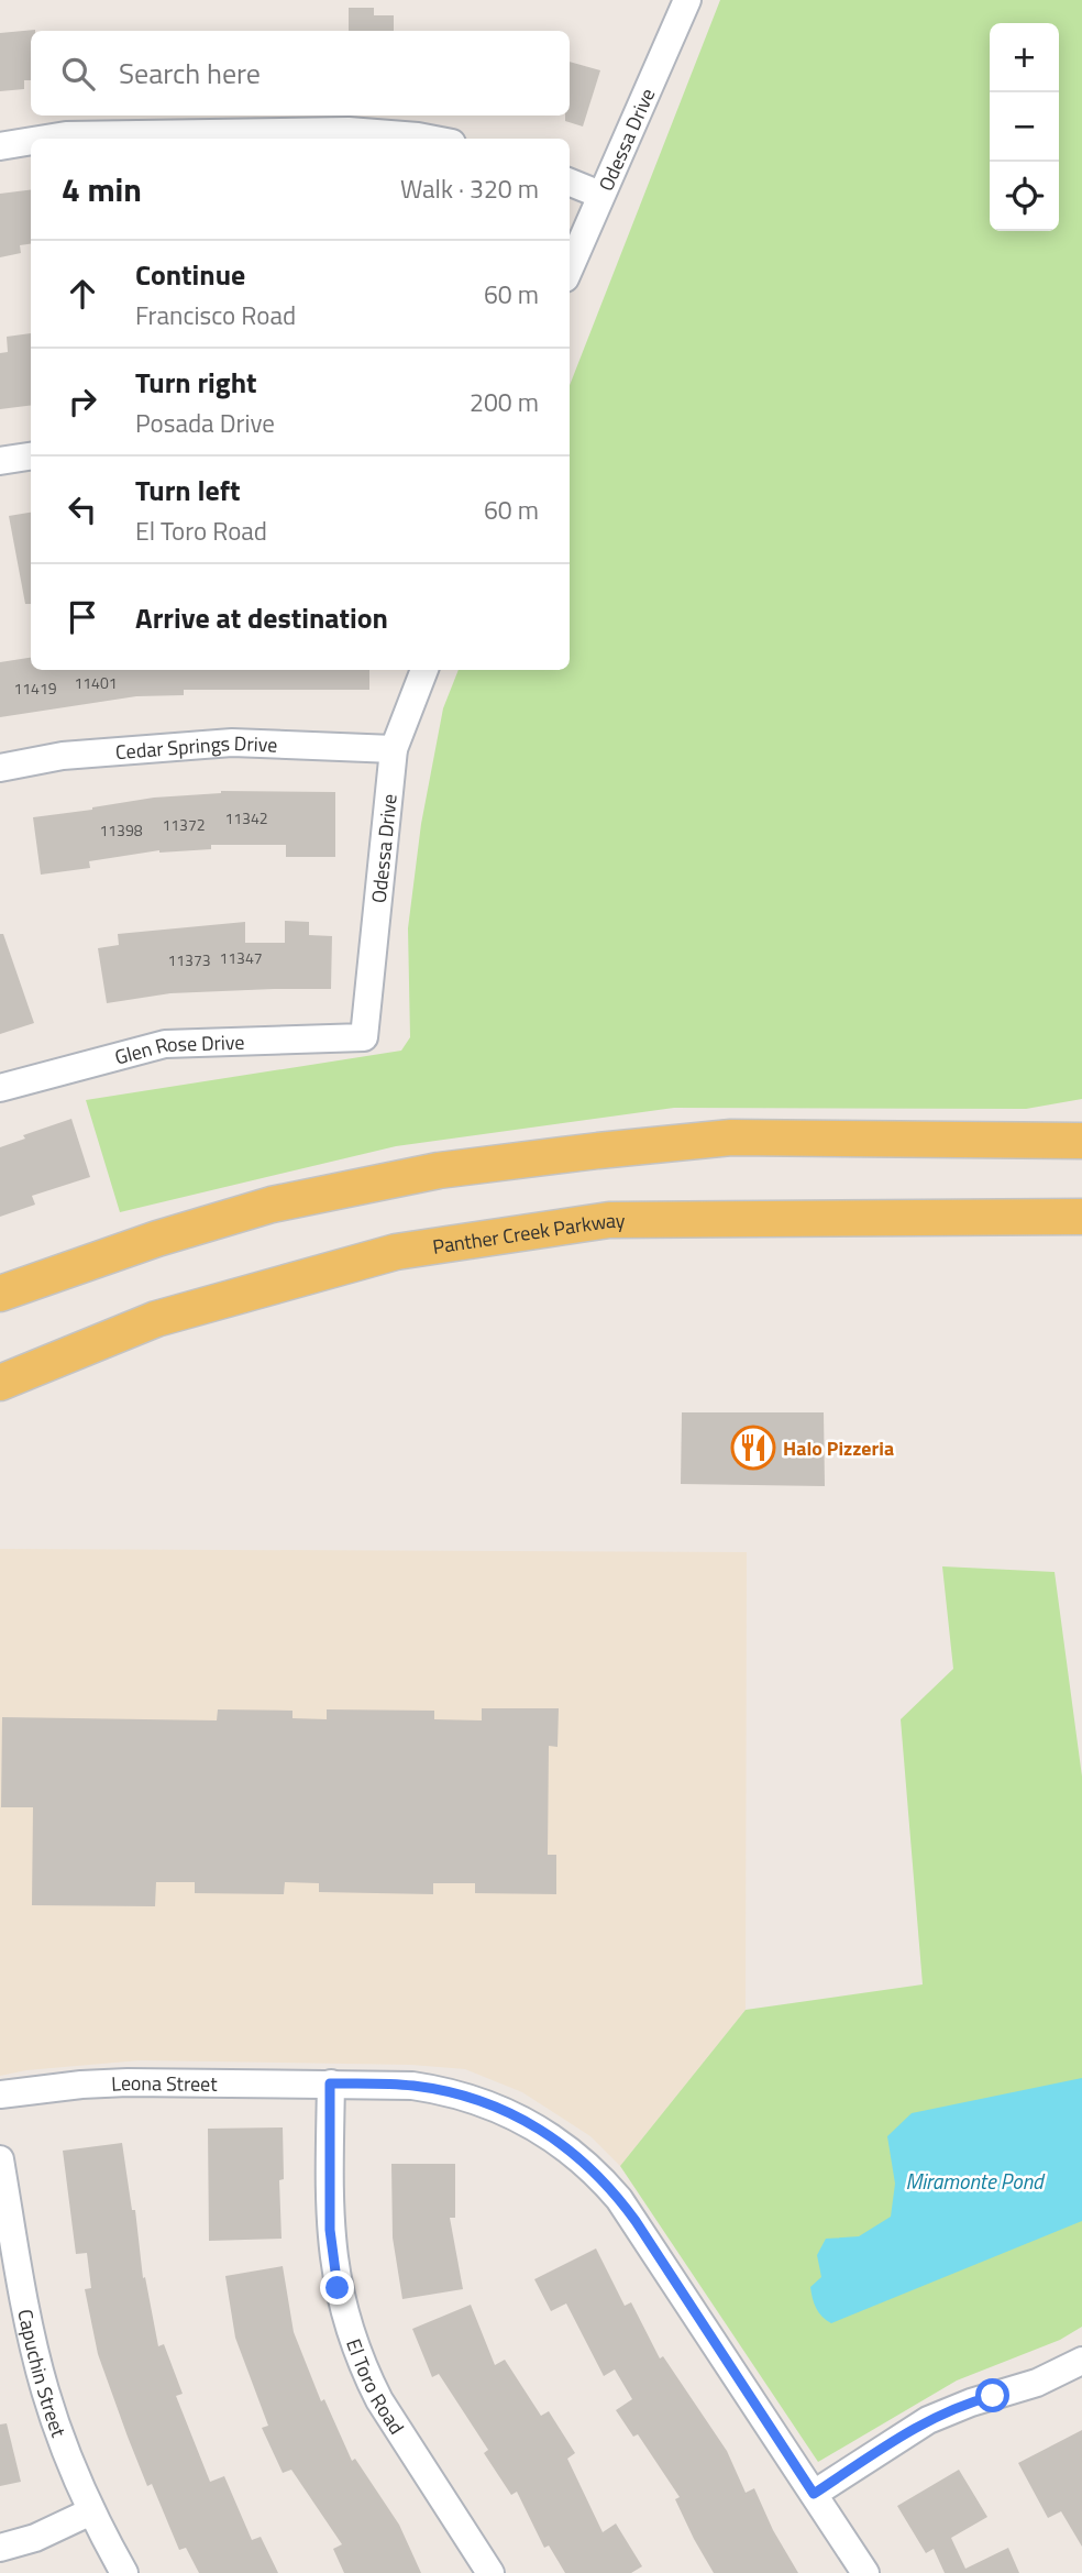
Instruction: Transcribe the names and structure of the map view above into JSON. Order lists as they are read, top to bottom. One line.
{"streets":{"main road":["Panther Creek Parkway"],"street":["Odessa Drive","Cedar Springs Drive","Glen Rose Drive","Leona Street","Capuchin Street","El Toro Road"]},"crossings":[["Odessa Drive","Cedar Springs Drive"],["Odessa Drive","Glen Rose Drive"],["Leona Street","El Toro Road"]],"water":["Miramonte Pond"],"places":{"restaurant":["Halo Pizzeria"]},"house_numbers":["11401","11419","11342","11372","11398","11347","11373"],"page":{"map_buttons":["+","−"],"search":"Search here","heading":["4 min","Walk · 320 m"],"list":[["Continue","Francisco Road","60 m"],["Turn right","Posada Drive","200 m"],["Turn left","El Toro Road","60 m"],"Arrive at destination"]}}
